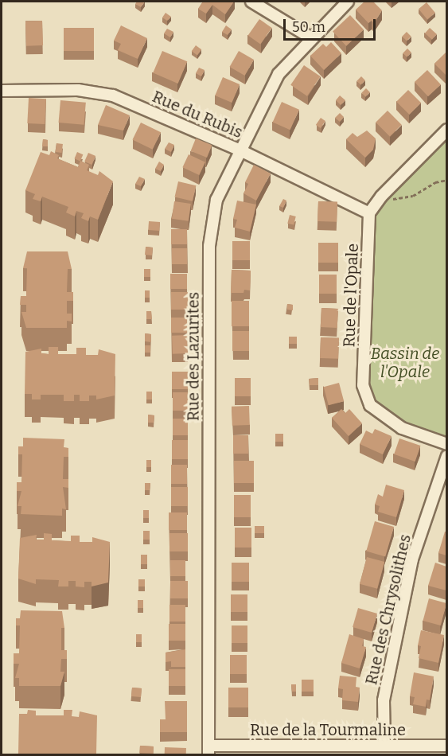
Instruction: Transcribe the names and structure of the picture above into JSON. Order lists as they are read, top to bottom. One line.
{"streets":{"street":["Rue du Rubis","Rue de l'Opale","Rue des Lazurites","Rue des Chrysolithes","Rue de la Tourmaline"]},"crossings":[["Rue du Rubis","Rue de l'Opale"],["Rue du Rubis","Rue des Lazurites"],["Rue des Lazurites","Rue de la Tourmaline"],["Rue des Chrysolithes","Rue de la Tourmaline"]],"parks":["Bassin de l'Opale"],"scale_bar":"50 m"}
